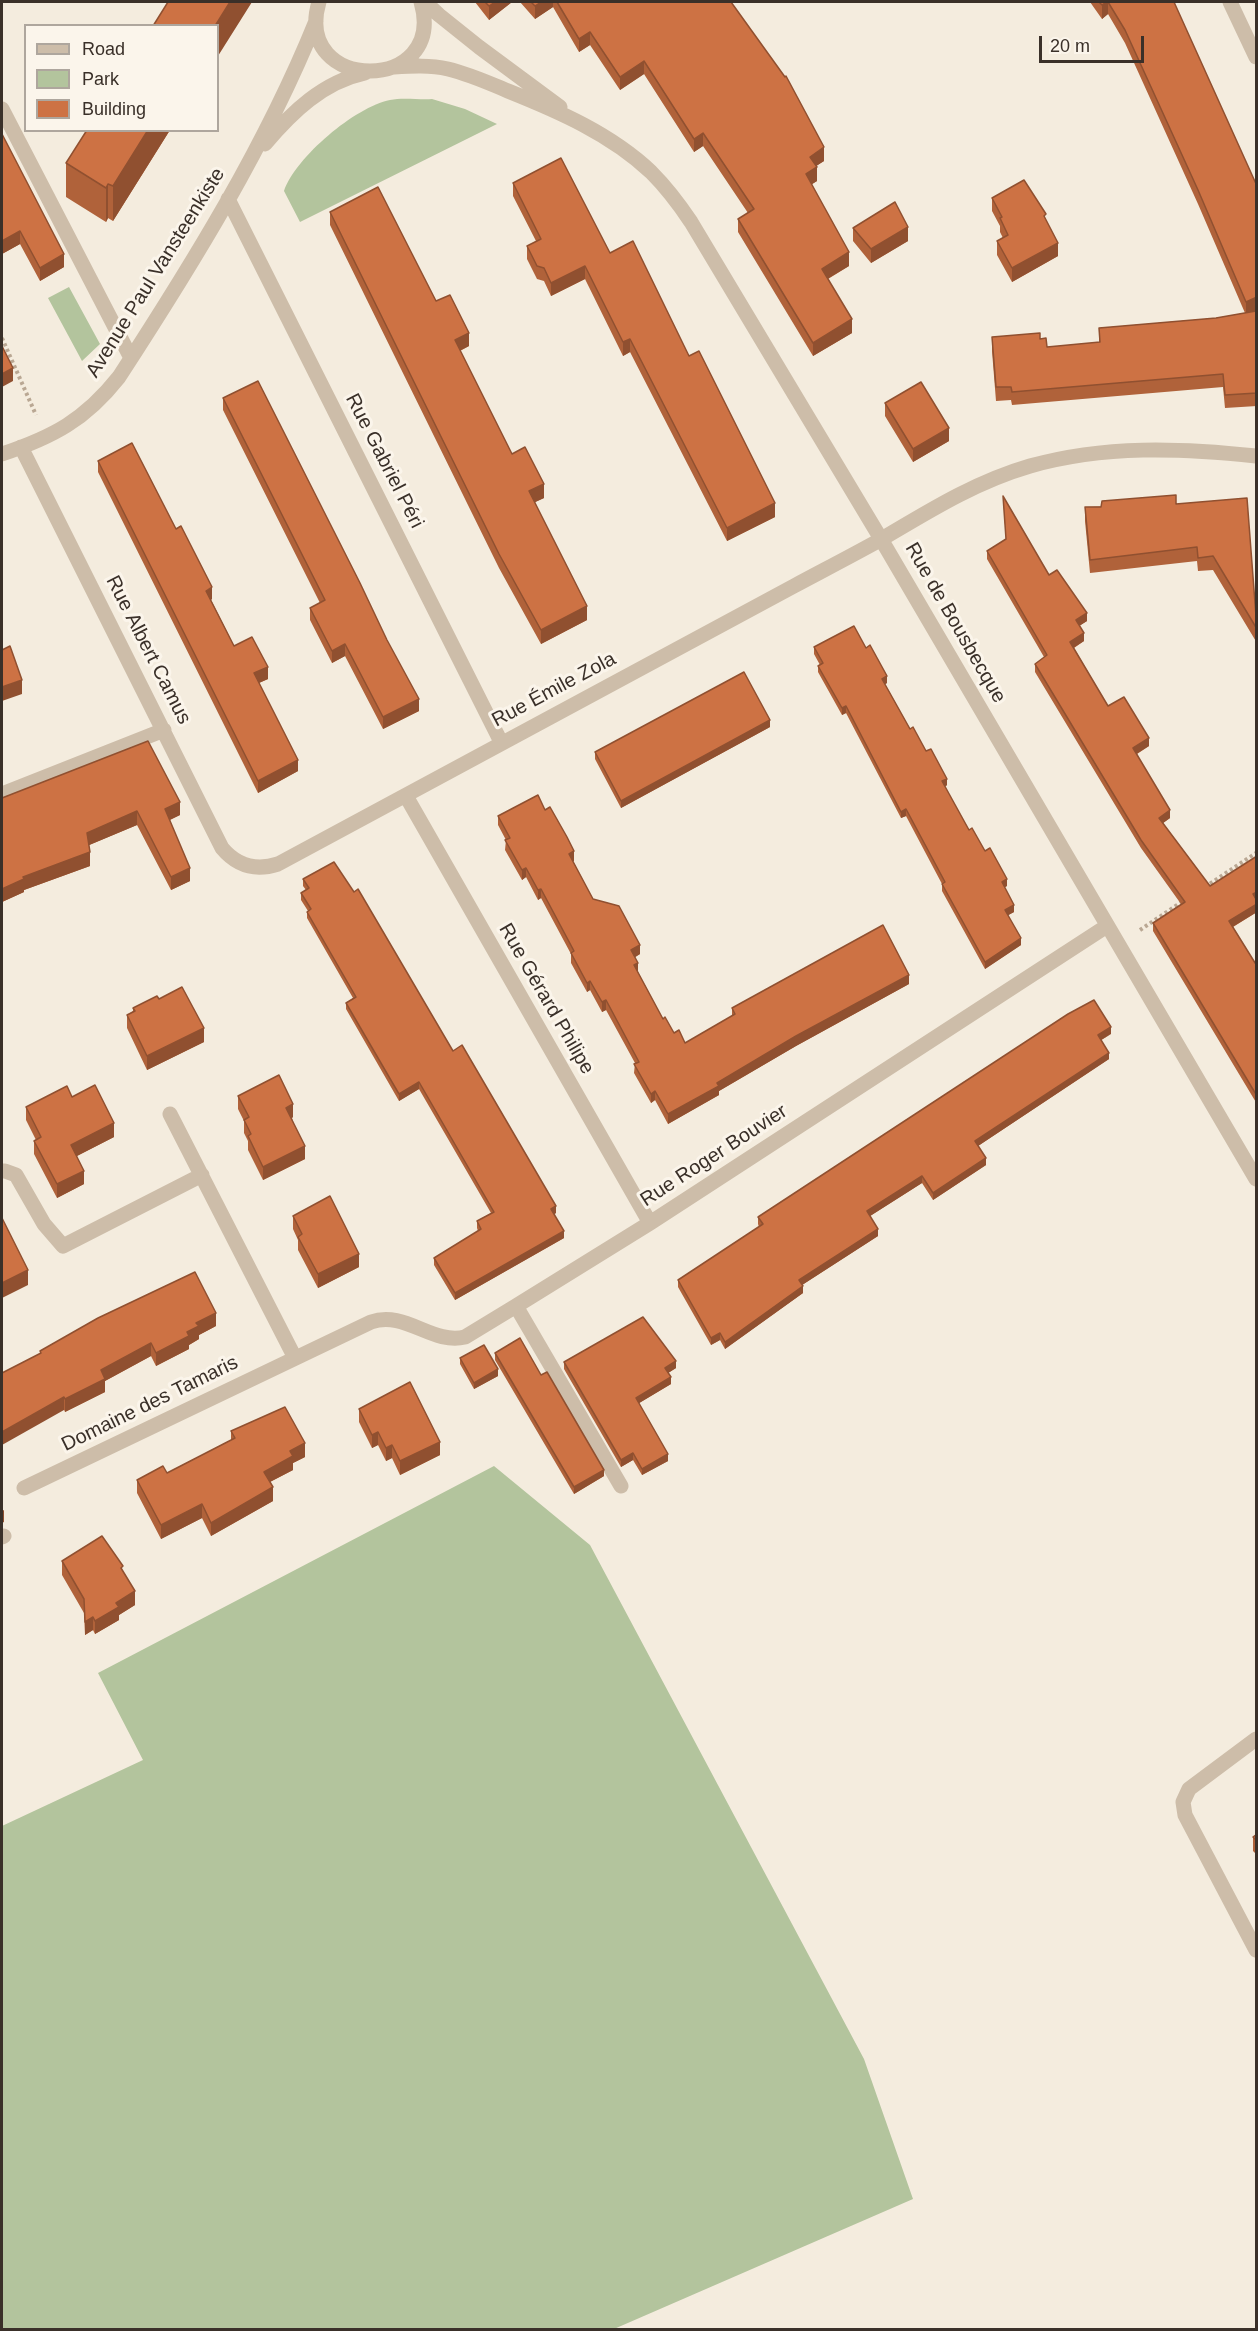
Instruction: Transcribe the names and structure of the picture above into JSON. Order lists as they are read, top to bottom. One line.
{"streets":{"street":["Avenue Paul Vansteenkiste","Rue Gabriel Péri","Rue de Bousbecque","Rue Albert Camus","Rue Émile Zola","Rue Gérard Philipe","Rue Roger Bouvier","Domaine des Tamaris"]},"crossings":[["Avenue Paul Vansteenkiste","Rue Gabriel Péri"],["Avenue Paul Vansteenkiste","Rue de Bousbecque"],["Avenue Paul Vansteenkiste","Rue Albert Camus"],["Rue Gabriel Péri","Rue Émile Zola"],["Rue de Bousbecque","Rue Émile Zola"],["Rue de Bousbecque","Rue Roger Bouvier"],["Rue Albert Camus","Rue Émile Zola"],["Rue Émile Zola","Rue Gérard Philipe"],["Rue Gérard Philipe","Rue Roger Bouvier"],["Rue Roger Bouvier","Domaine des Tamaris"]],"legend":["Road","Park","Building"],"scale_bar":"20 m"}
